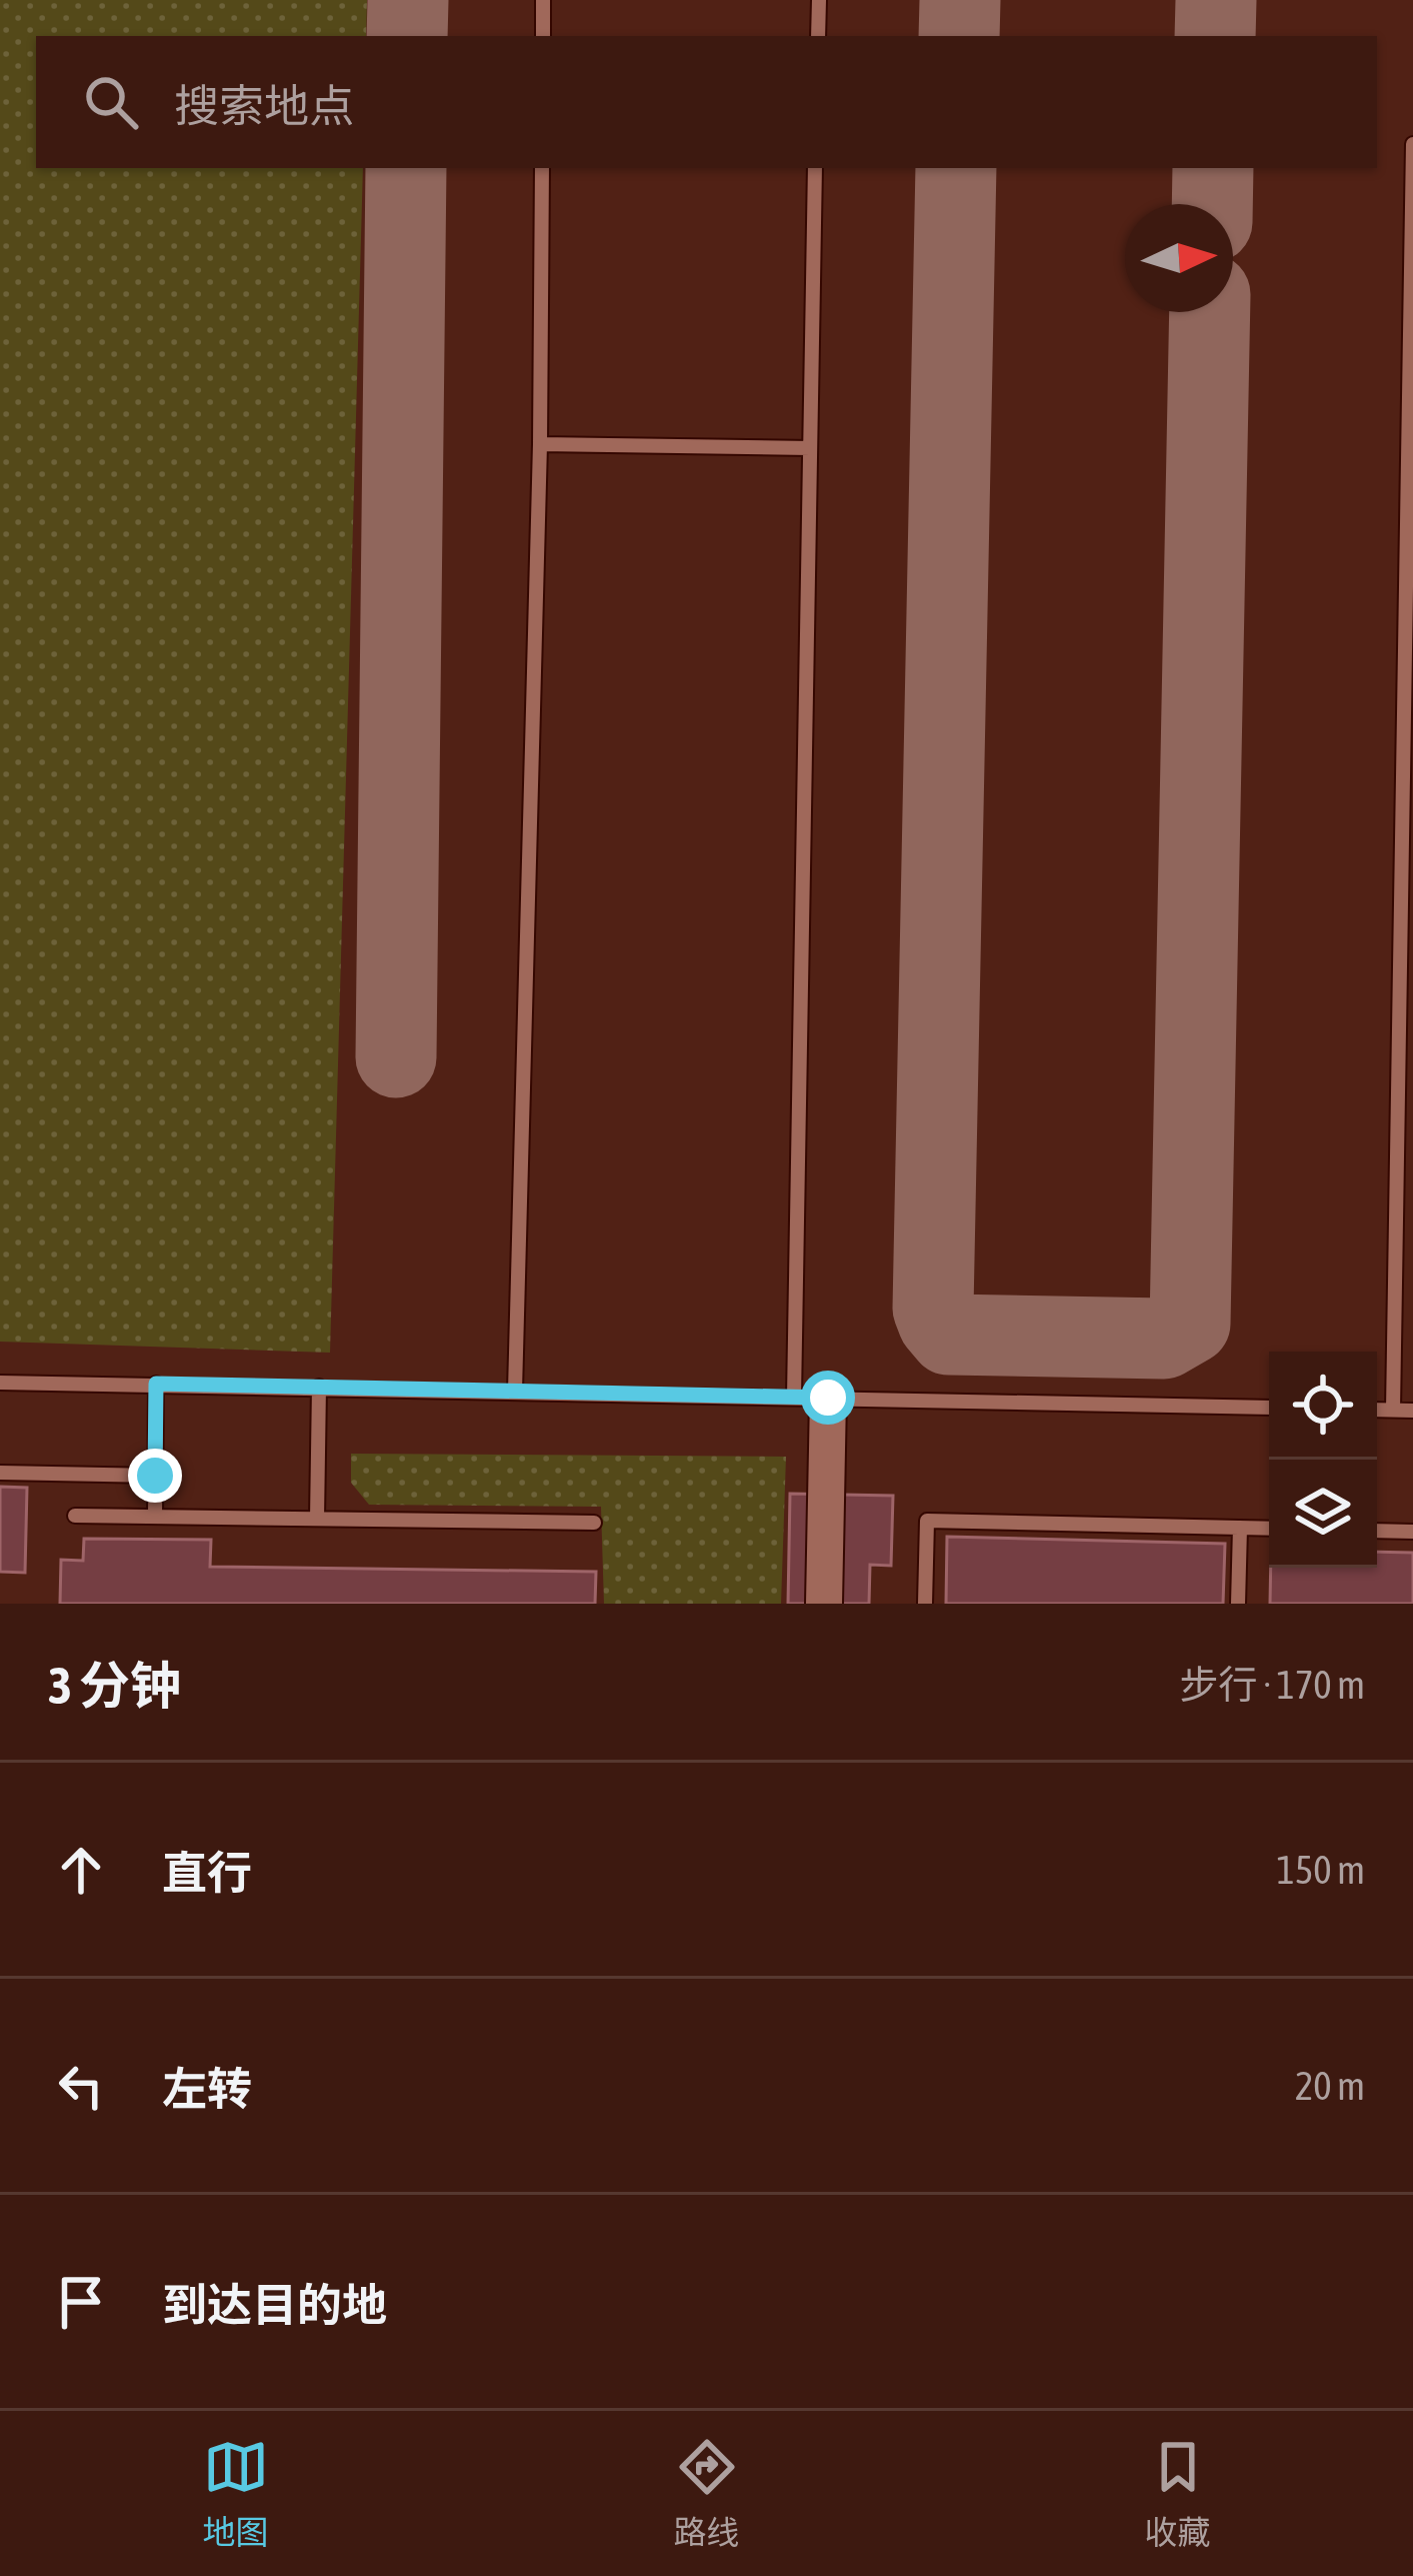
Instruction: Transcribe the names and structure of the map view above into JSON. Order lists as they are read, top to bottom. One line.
{"north":"right","page":{"search":"搜索地点","heading":["3 分钟","步行 · 170 m"],"list":[["直行","150 m"],["左转","20 m"],"到达目的地"],"nav":["地图","路线","收藏"]}}
